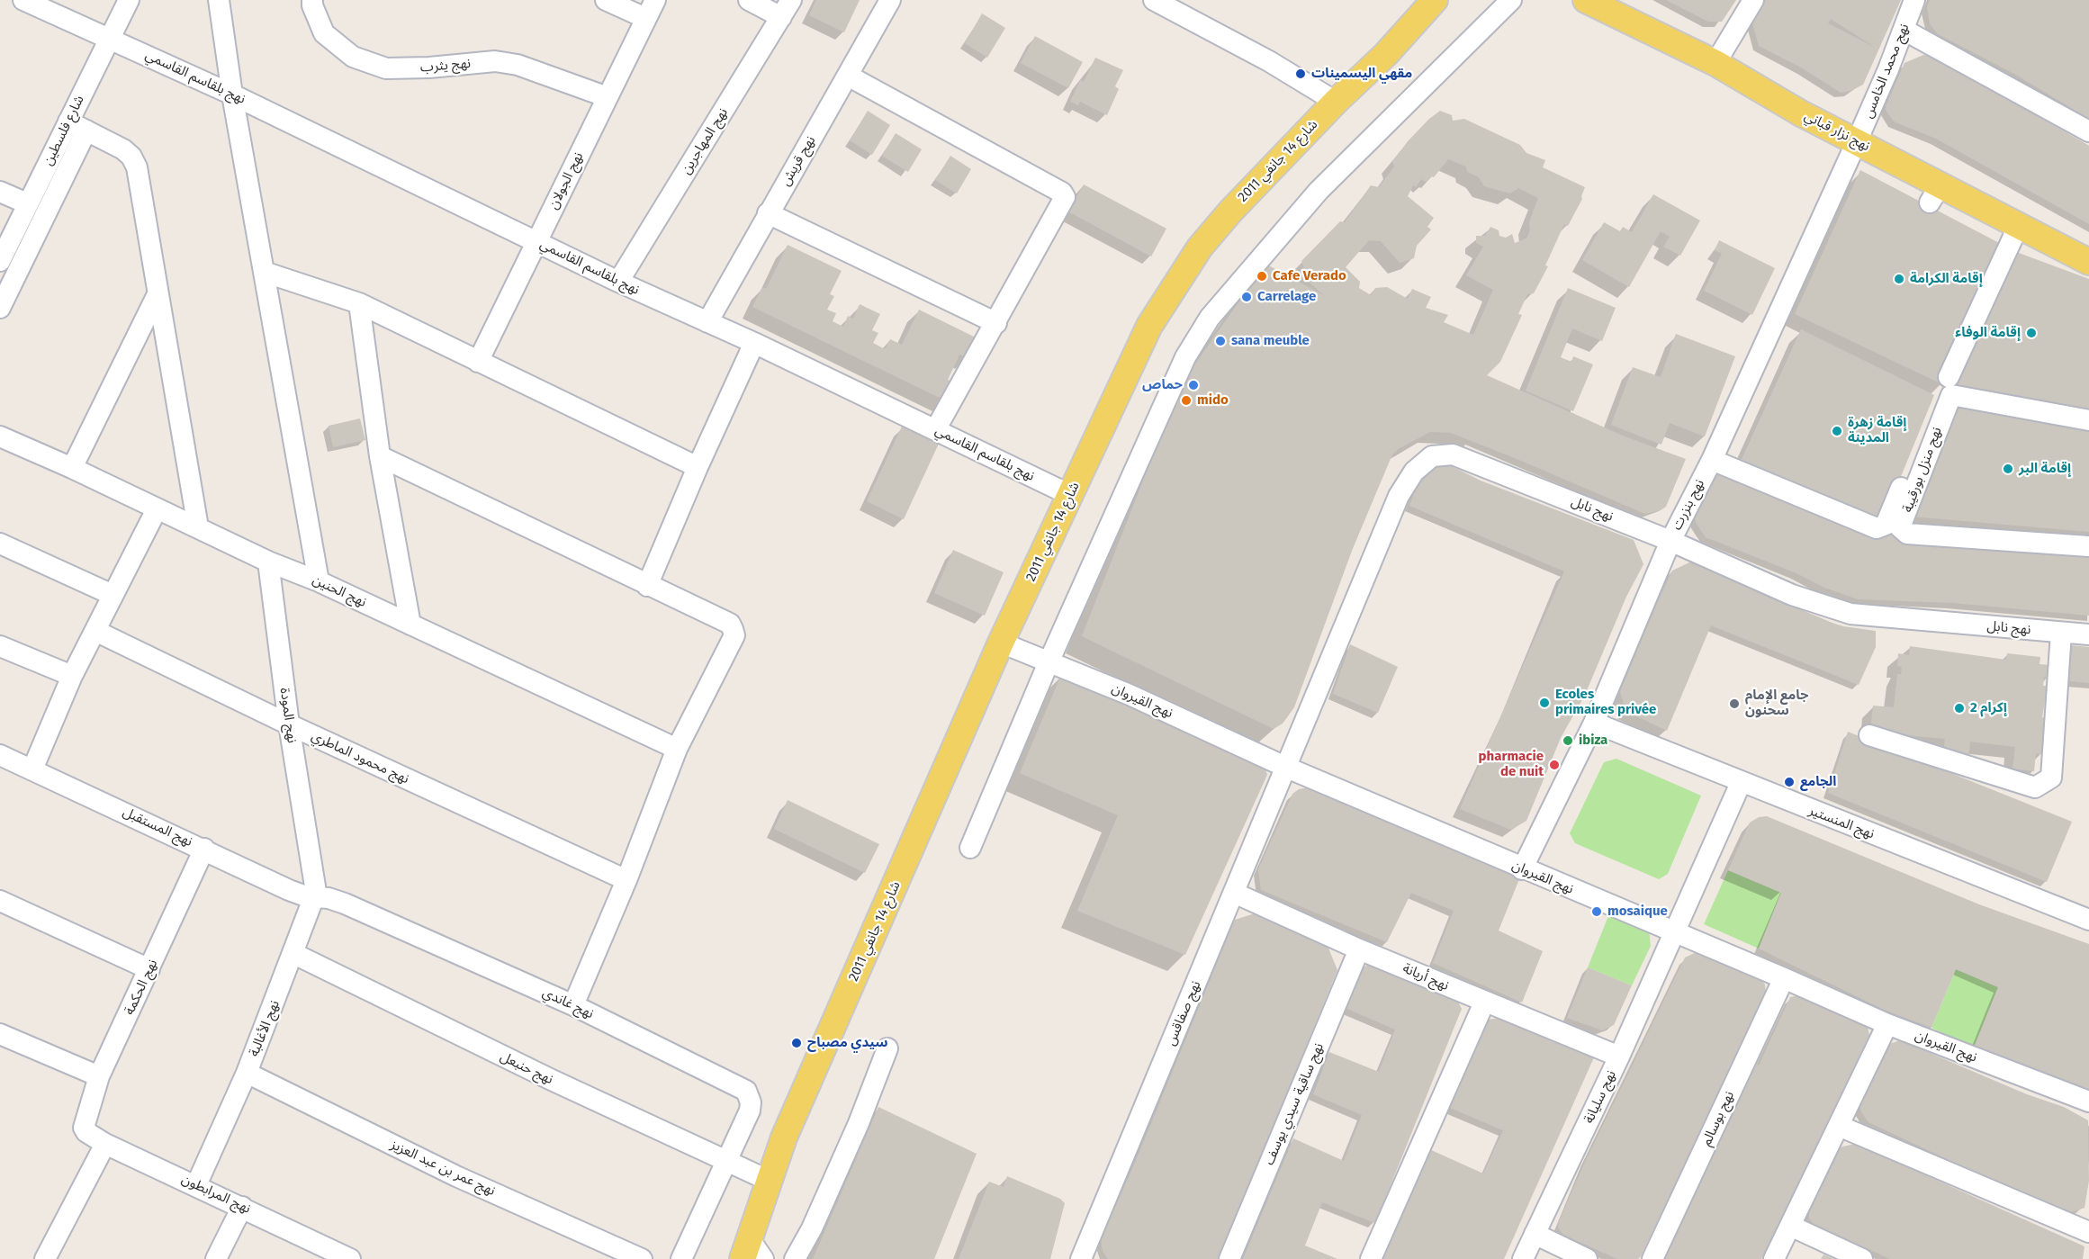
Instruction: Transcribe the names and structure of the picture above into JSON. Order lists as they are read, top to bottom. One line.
{"streets":{"main road":["نهج نزار قباني","شارع 14 جانفي 2011"],"street":["نهج يثرب","نهج محمد الخامس","نهج بلقاسم القاسمي","شارع فلسطين","نهج المهاجرين","نهج قريش","نهج الجولان","نهج منزل بورقيبة","نهج بنزرت","نهج نابل","نهج الحنين","نهج القيروان","نهج المودة","نهج محمود الماطري","نهج المنستير","نهج المستقبل","نهج أريانة","نهج الحكمة","نهج غاندي","نهج صفاقس","نهج الأغالبة","نهج حنبعل","نهج سليانة","نهج ساقية سيدي يوسف","نهج بوسالم","نهج عمر بن عبد العزيز","نهج المرابطون"]},"crossings":[["نهج يثرب","نهج الجولان"],["نهج محمد الخامس","نهج نزار قباني"],["نهج محمد الخامس","نهج بنزرت"],["نهج بلقاسم القاسمي","شارع فلسطين"],["نهج بلقاسم القاسمي","نهج المهاجرين"],["نهج بلقاسم القاسمي","نهج قريش"],["نهج بلقاسم القاسمي","شارع 14 جانفي 2011"],["نهج بلقاسم القاسمي","نهج الجولان"],["نهج نزار قباني","نهج بنزرت"],["شارع 14 جانفي 2011","نهج القيروان"],["شارع 14 جانفي 2011","نهج حنبعل"],["نهج بنزرت","نهج نابل"],["نهج بنزرت","نهج القيروان"],["نهج بنزرت","نهج المنستير"],["نهج نابل","نهج القيروان"],["نهج نابل","نهج صفاقس"],["نهج الحنين","نهج المودة"],["نهج القيروان","نهج صفاقس"],["نهج القيروان","نهج سليانة"],["نهج القيروان","نهج بوسالم"],["نهج المودة","نهج محمود الماطري"],["نهج المودة","نهج الأغالبة"],["نهج المنستير","نهج سليانة"],["نهج المستقبل","نهج الحكمة"],["نهج المستقبل","نهج غاندي"],["نهج المستقبل","نهج الأغالبة"],["نهج أريانة","نهج صفاقس"],["نهج أريانة","نهج سليانة"],["نهج أريانة","نهج ساقية سيدي يوسف"],["نهج الحكمة","نهج المرابطون"],["نهج غاندي","نهج الأغالبة"],["نهج غاندي","نهج حنبعل"],["نهج الأغالبة","نهج حنبعل"],["نهج الأغالبة","نهج عمر بن عبد العزيز"],["نهج الأغالبة","نهج المرابطون"]],"places":["مقهي اليسمينات","Cafe Verado","إقامة الكرامة","Carrelage","إقامة الوفاء","sana meuble","حماص","mido","إقامة زهرة المدينة","إقامة البر","Ecoles primaires privée","جامع الإمام سحنون","إكرام 2","ibiza","pharmacie de nuit","الجامع","mosaique","سيدي مصباح"]}
